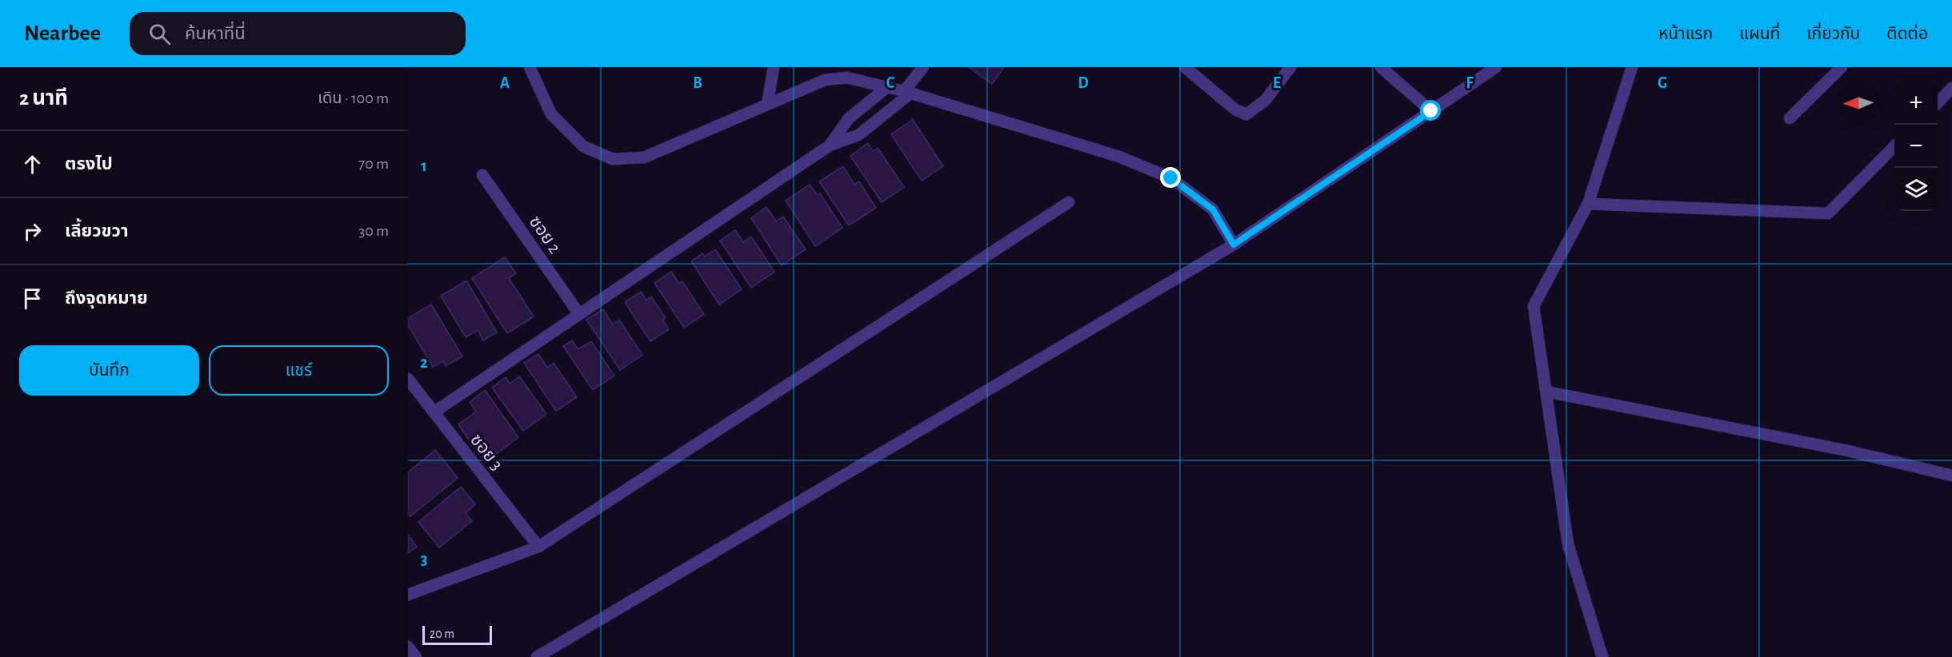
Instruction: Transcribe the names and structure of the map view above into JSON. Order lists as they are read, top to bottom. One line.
{"streets":{"street":["ซอย 2","ซอย 3"]},"scale_bar":"20 m","north":"left","page":{"header":"Nearbee","search":"ค้นหาที่นี่","nav":["หน้าแรก","แผนที่","เกี่ยวกับ","ติดต่อ"],"heading":["2 นาที","เดิน · 100 m"],"map_buttons":["+","−"],"list":[["ตรงไป","70 m"],["เลี้ยวขวา","30 m"],"ถึงจุดหมาย"],"buttons":["บันทึก","แชร์"],"scale":"20 m"},"grid":{"columns":["A","B","C","D","E","F","G"],"rows":["1","2","3"]}}
